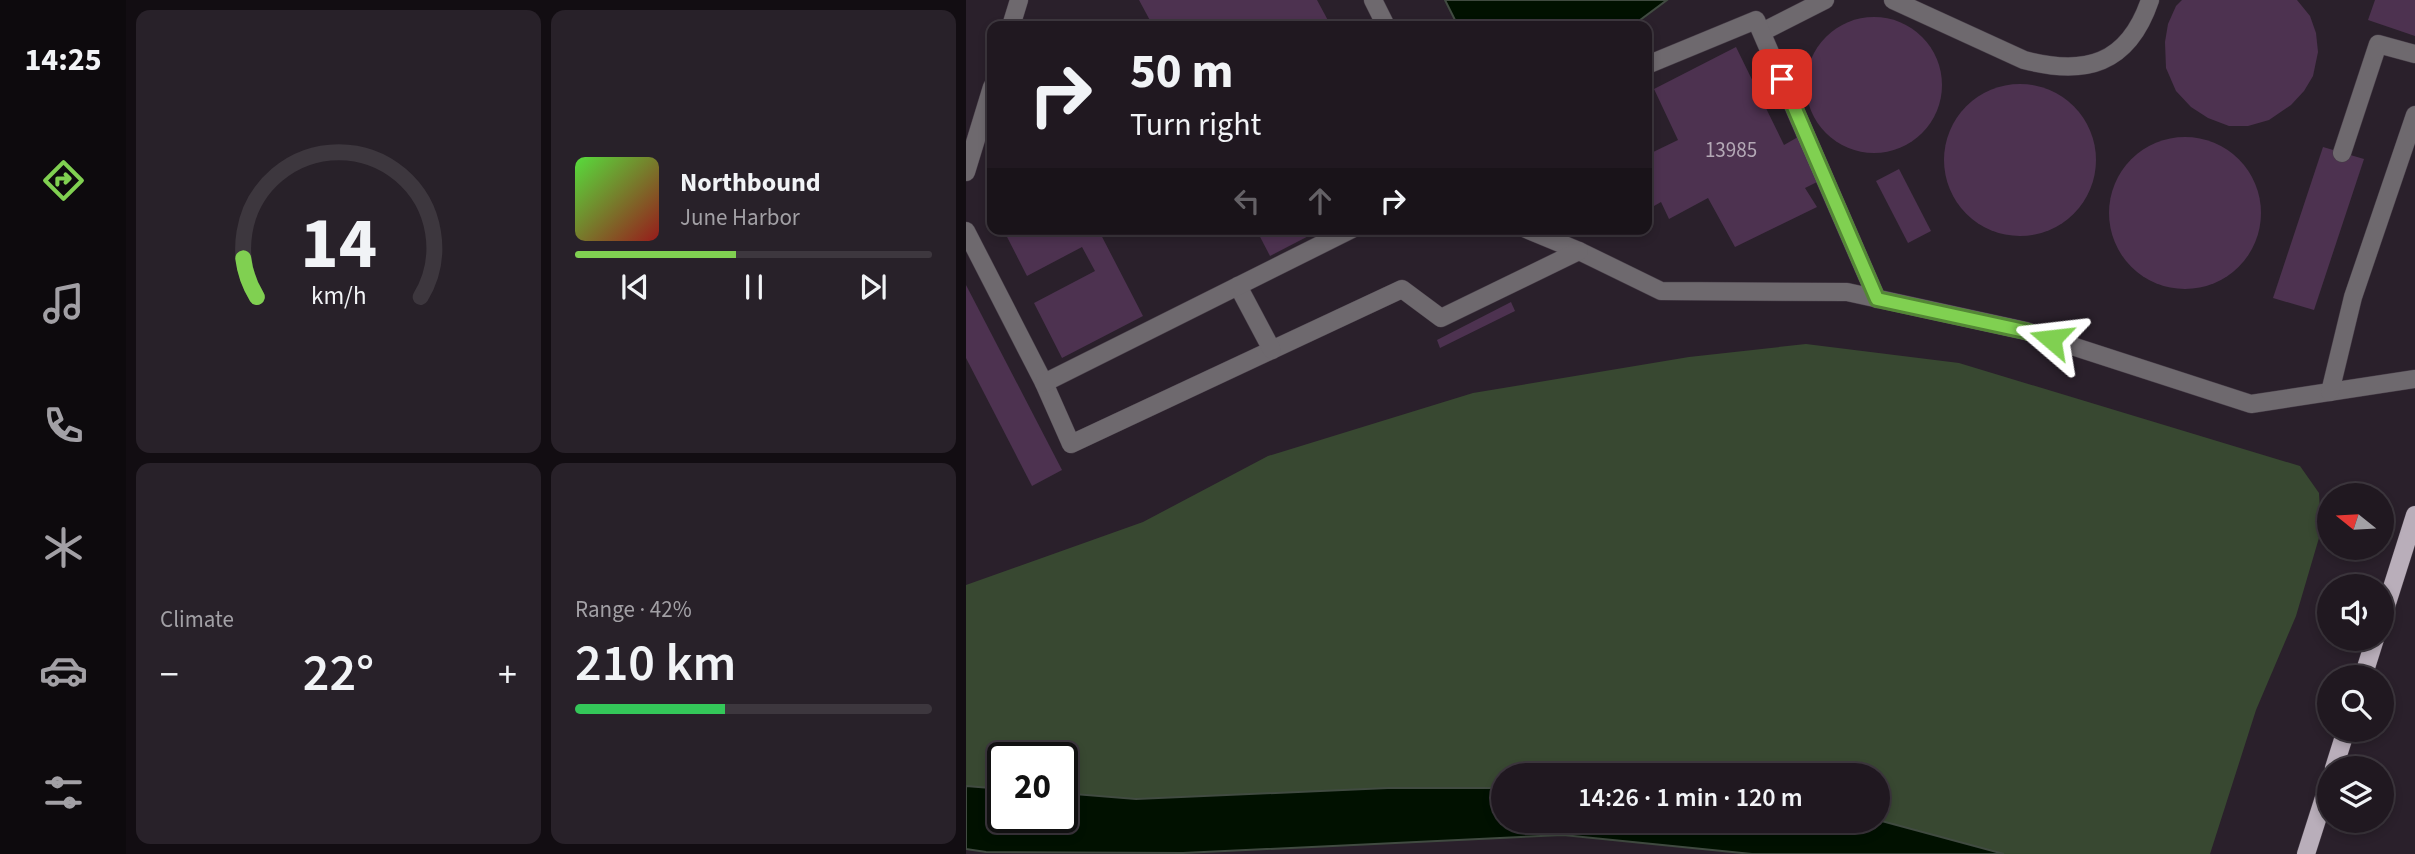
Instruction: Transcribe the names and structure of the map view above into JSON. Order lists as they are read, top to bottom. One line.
{"house_numbers":["13985"],"north":"left","page":{"tabs":"14:25","turn":["50 m","Turn right"],"song":["Northbound","June Harbor"],"tile":["Climate",["Range · 42%","210 km"]],"heat":["−","22°","+"],"limit":"20","trip":"14:26 · 1 min · 120 m","gauge":["14","km/h"]}}
